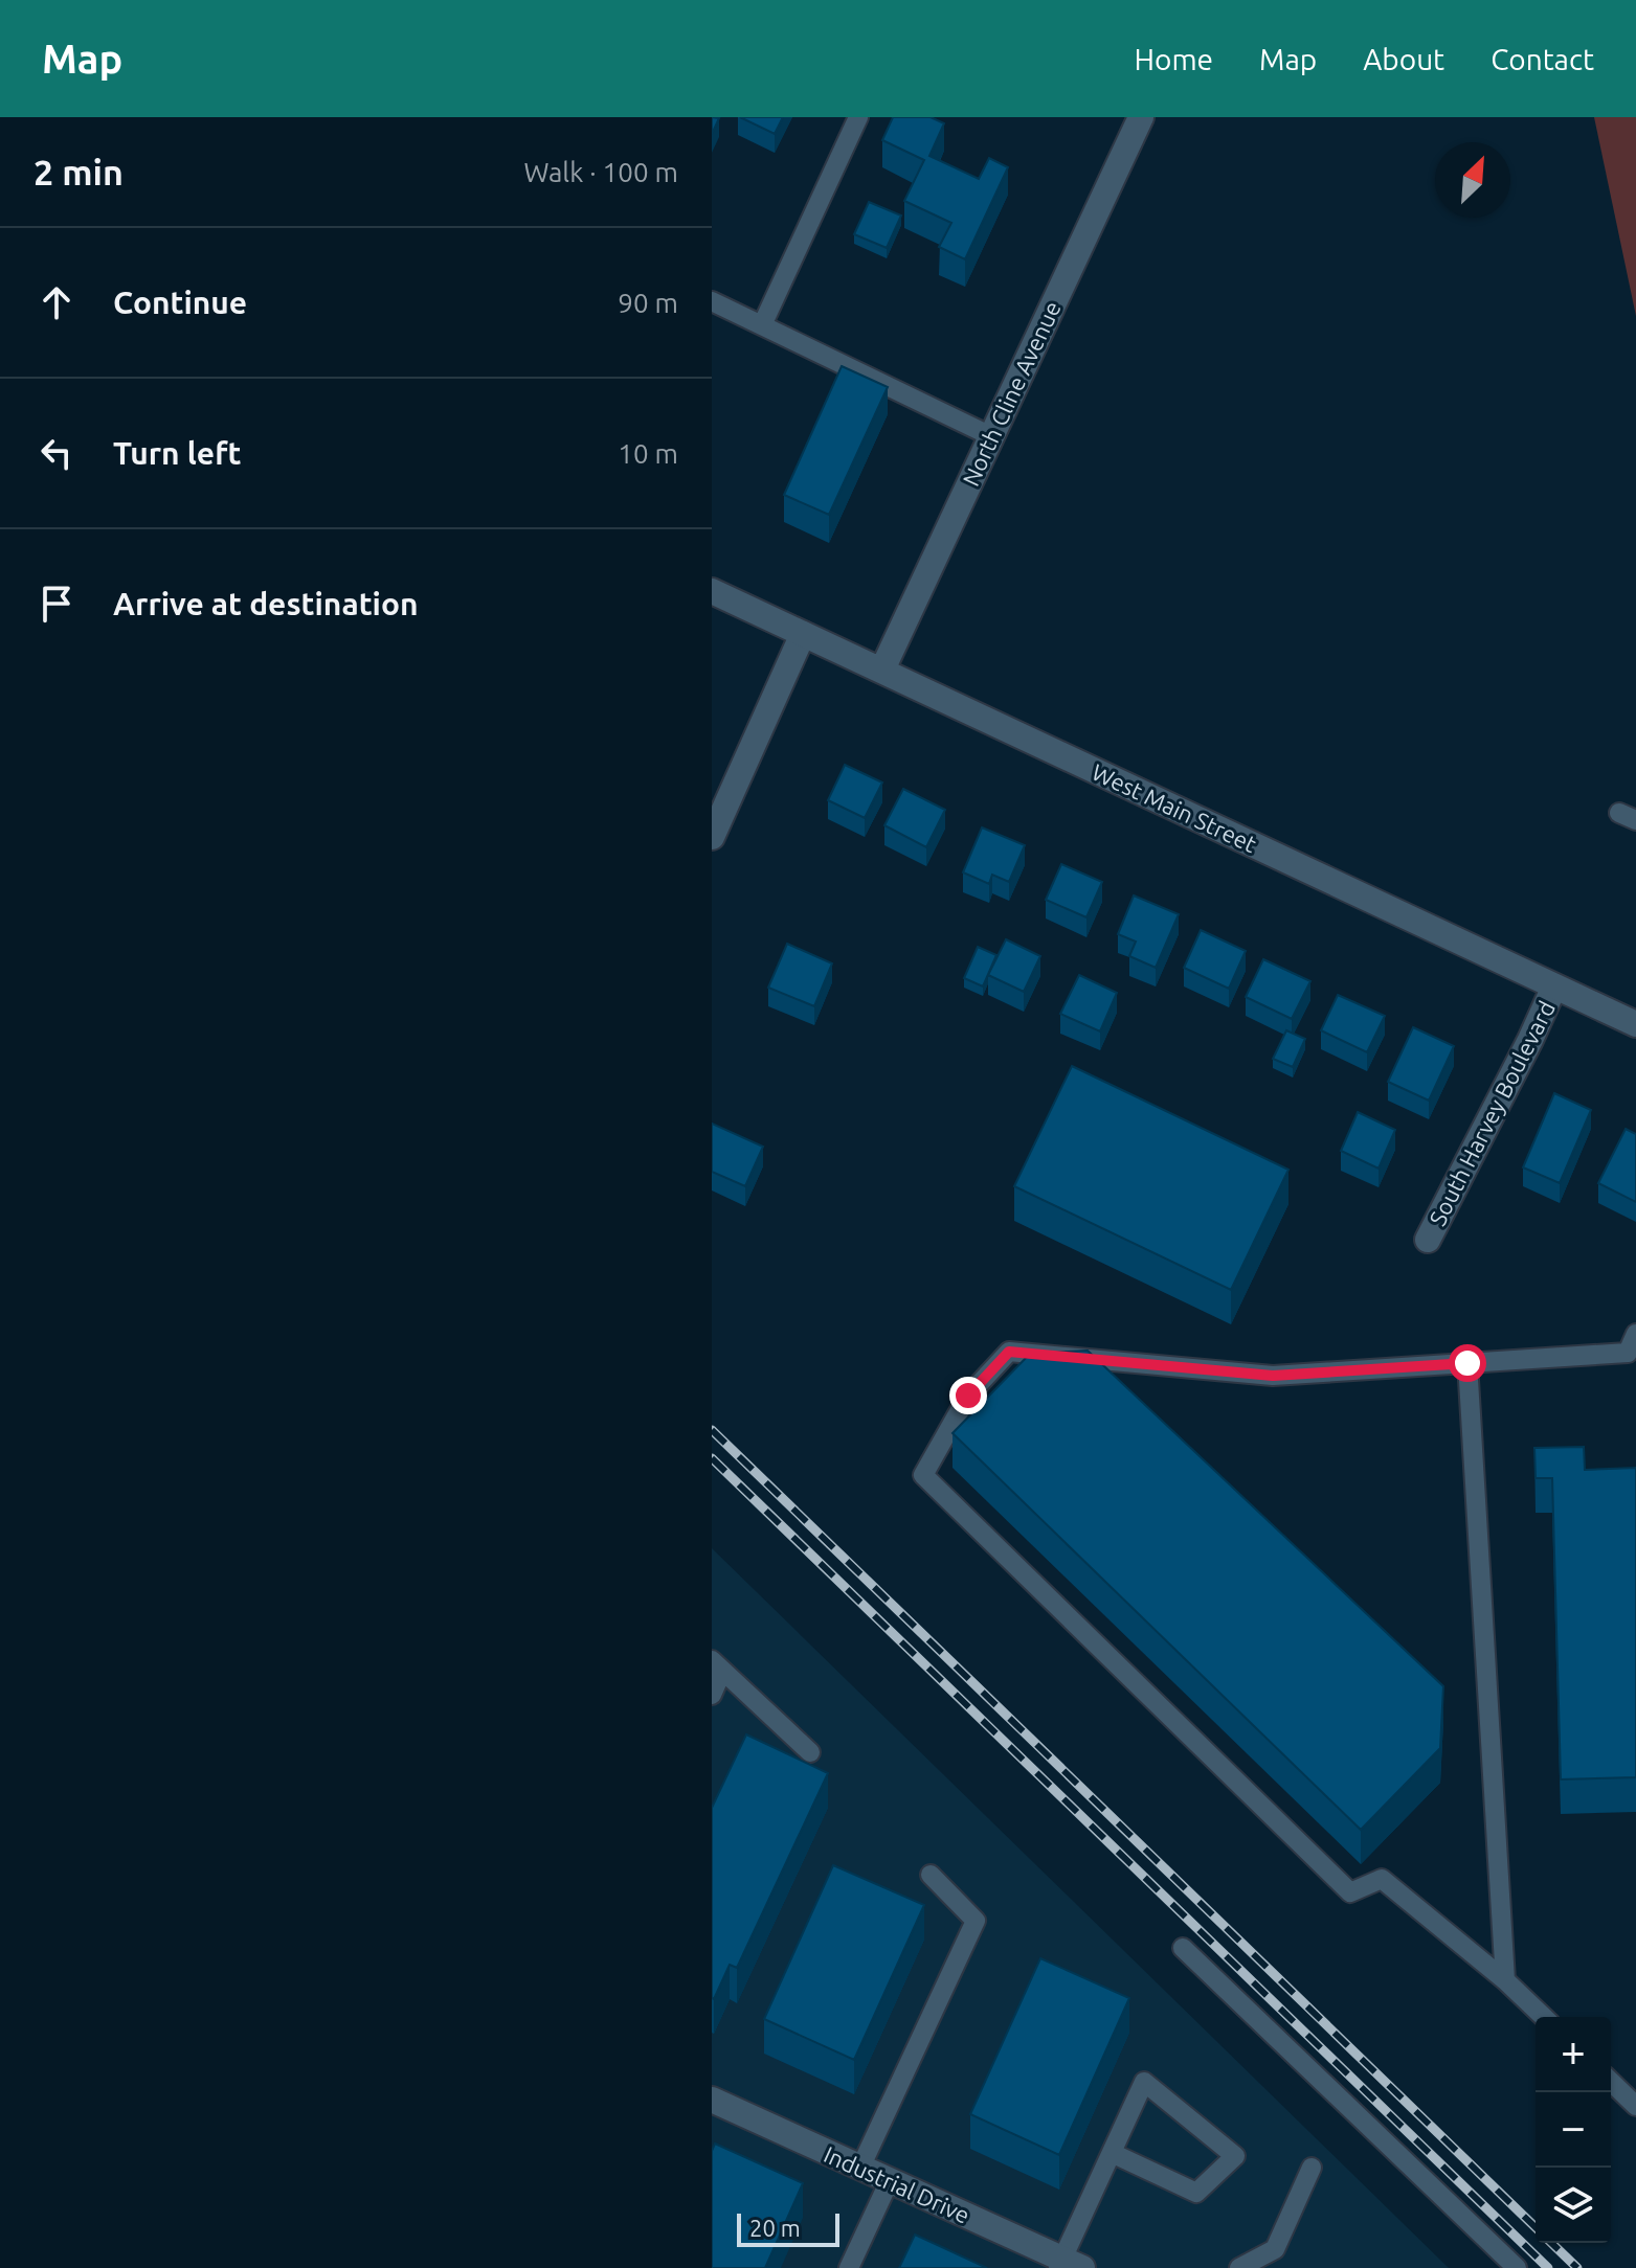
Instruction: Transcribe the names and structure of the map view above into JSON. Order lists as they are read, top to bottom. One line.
{"streets":{"street":["North Cline Avenue","West Main Street","South Harvey Boulevard","Industrial Drive"]},"crossings":[["North Cline Avenue","West Main Street"],["West Main Street","South Harvey Boulevard"]],"scale_bar":"20 m","north":"top right","page":{"header":"Map","nav":["Home","Map","About","Contact"],"heading":["2 min","Walk · 100 m"],"list":[["Continue","90 m"],["Turn left","10 m"],"Arrive at destination"],"map_buttons":["+","−"],"scale":"20 m"}}
